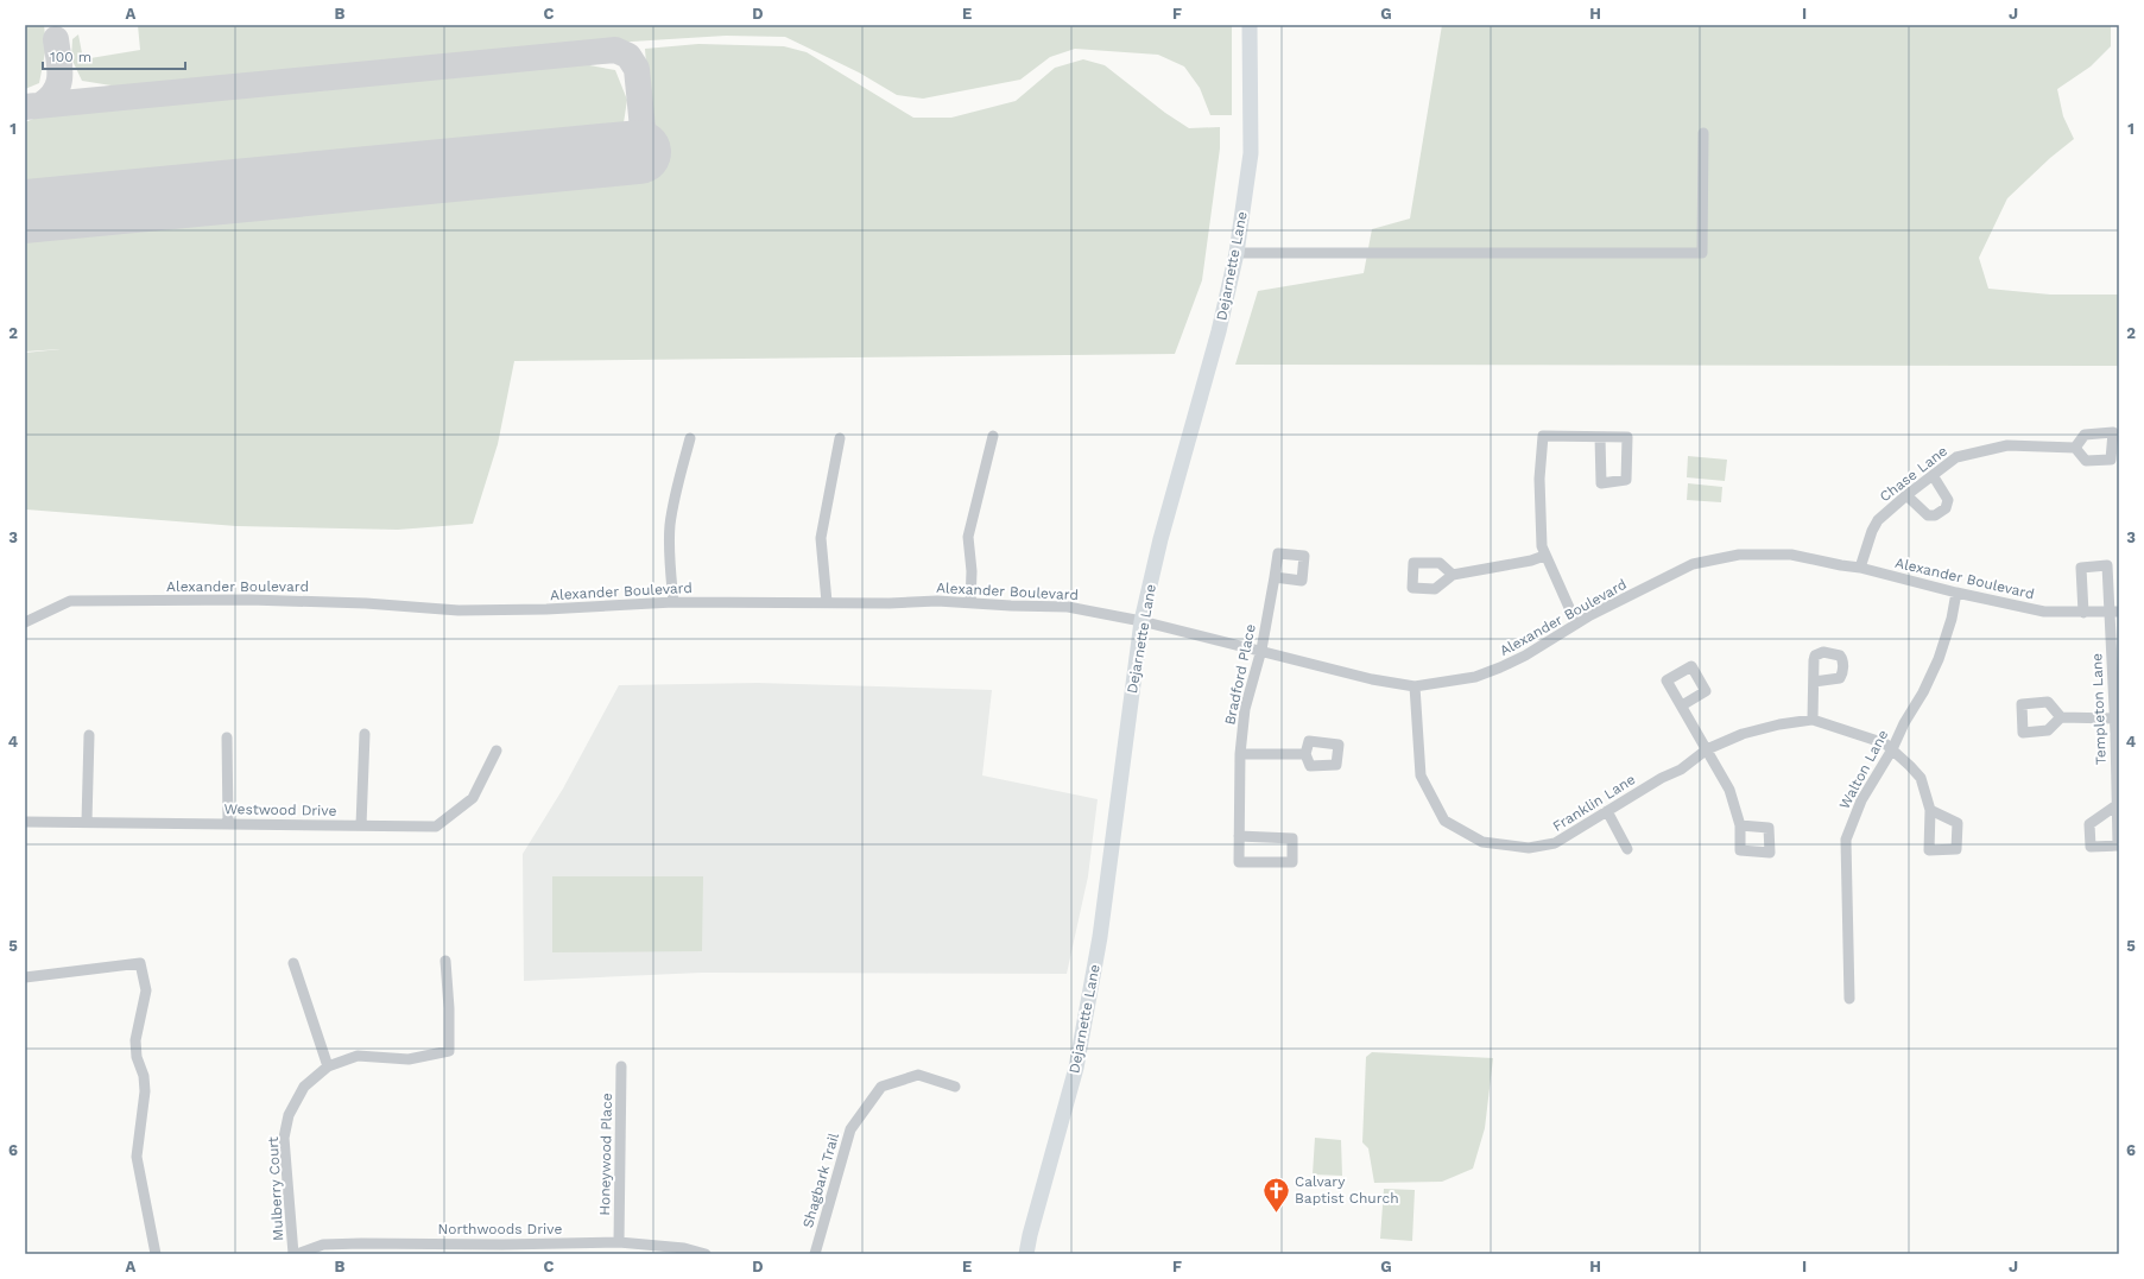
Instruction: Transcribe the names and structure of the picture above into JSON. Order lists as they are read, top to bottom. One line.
{"streets":{"main road":["Dejarnette Lane"],"street":["Chase Lane","Alexander Boulevard","Bradford Place","Templeton Lane","Walton Lane","Franklin Lane","Westwood Drive","Honeywood Place","Shagbark Trail","Mulberry Court","Northwoods Drive"]},"crossings":[["Dejarnette Lane","Alexander Boulevard"],["Chase Lane","Alexander Boulevard"],["Alexander Boulevard","Bradford Place"],["Alexander Boulevard","Templeton Lane"],["Alexander Boulevard","Walton Lane"],["Alexander Boulevard","Franklin Lane"],["Walton Lane","Franklin Lane"],["Honeywood Place","Northwoods Drive"],["Mulberry Court","Northwoods Drive"]],"places":{"church":["Calvary Baptist Church"]},"scale_bar":"100 m","grid":{"columns":["A","B","C","D","E","F","G","H","I","J"],"rows":["1","2","3","4","5","6"]}}
